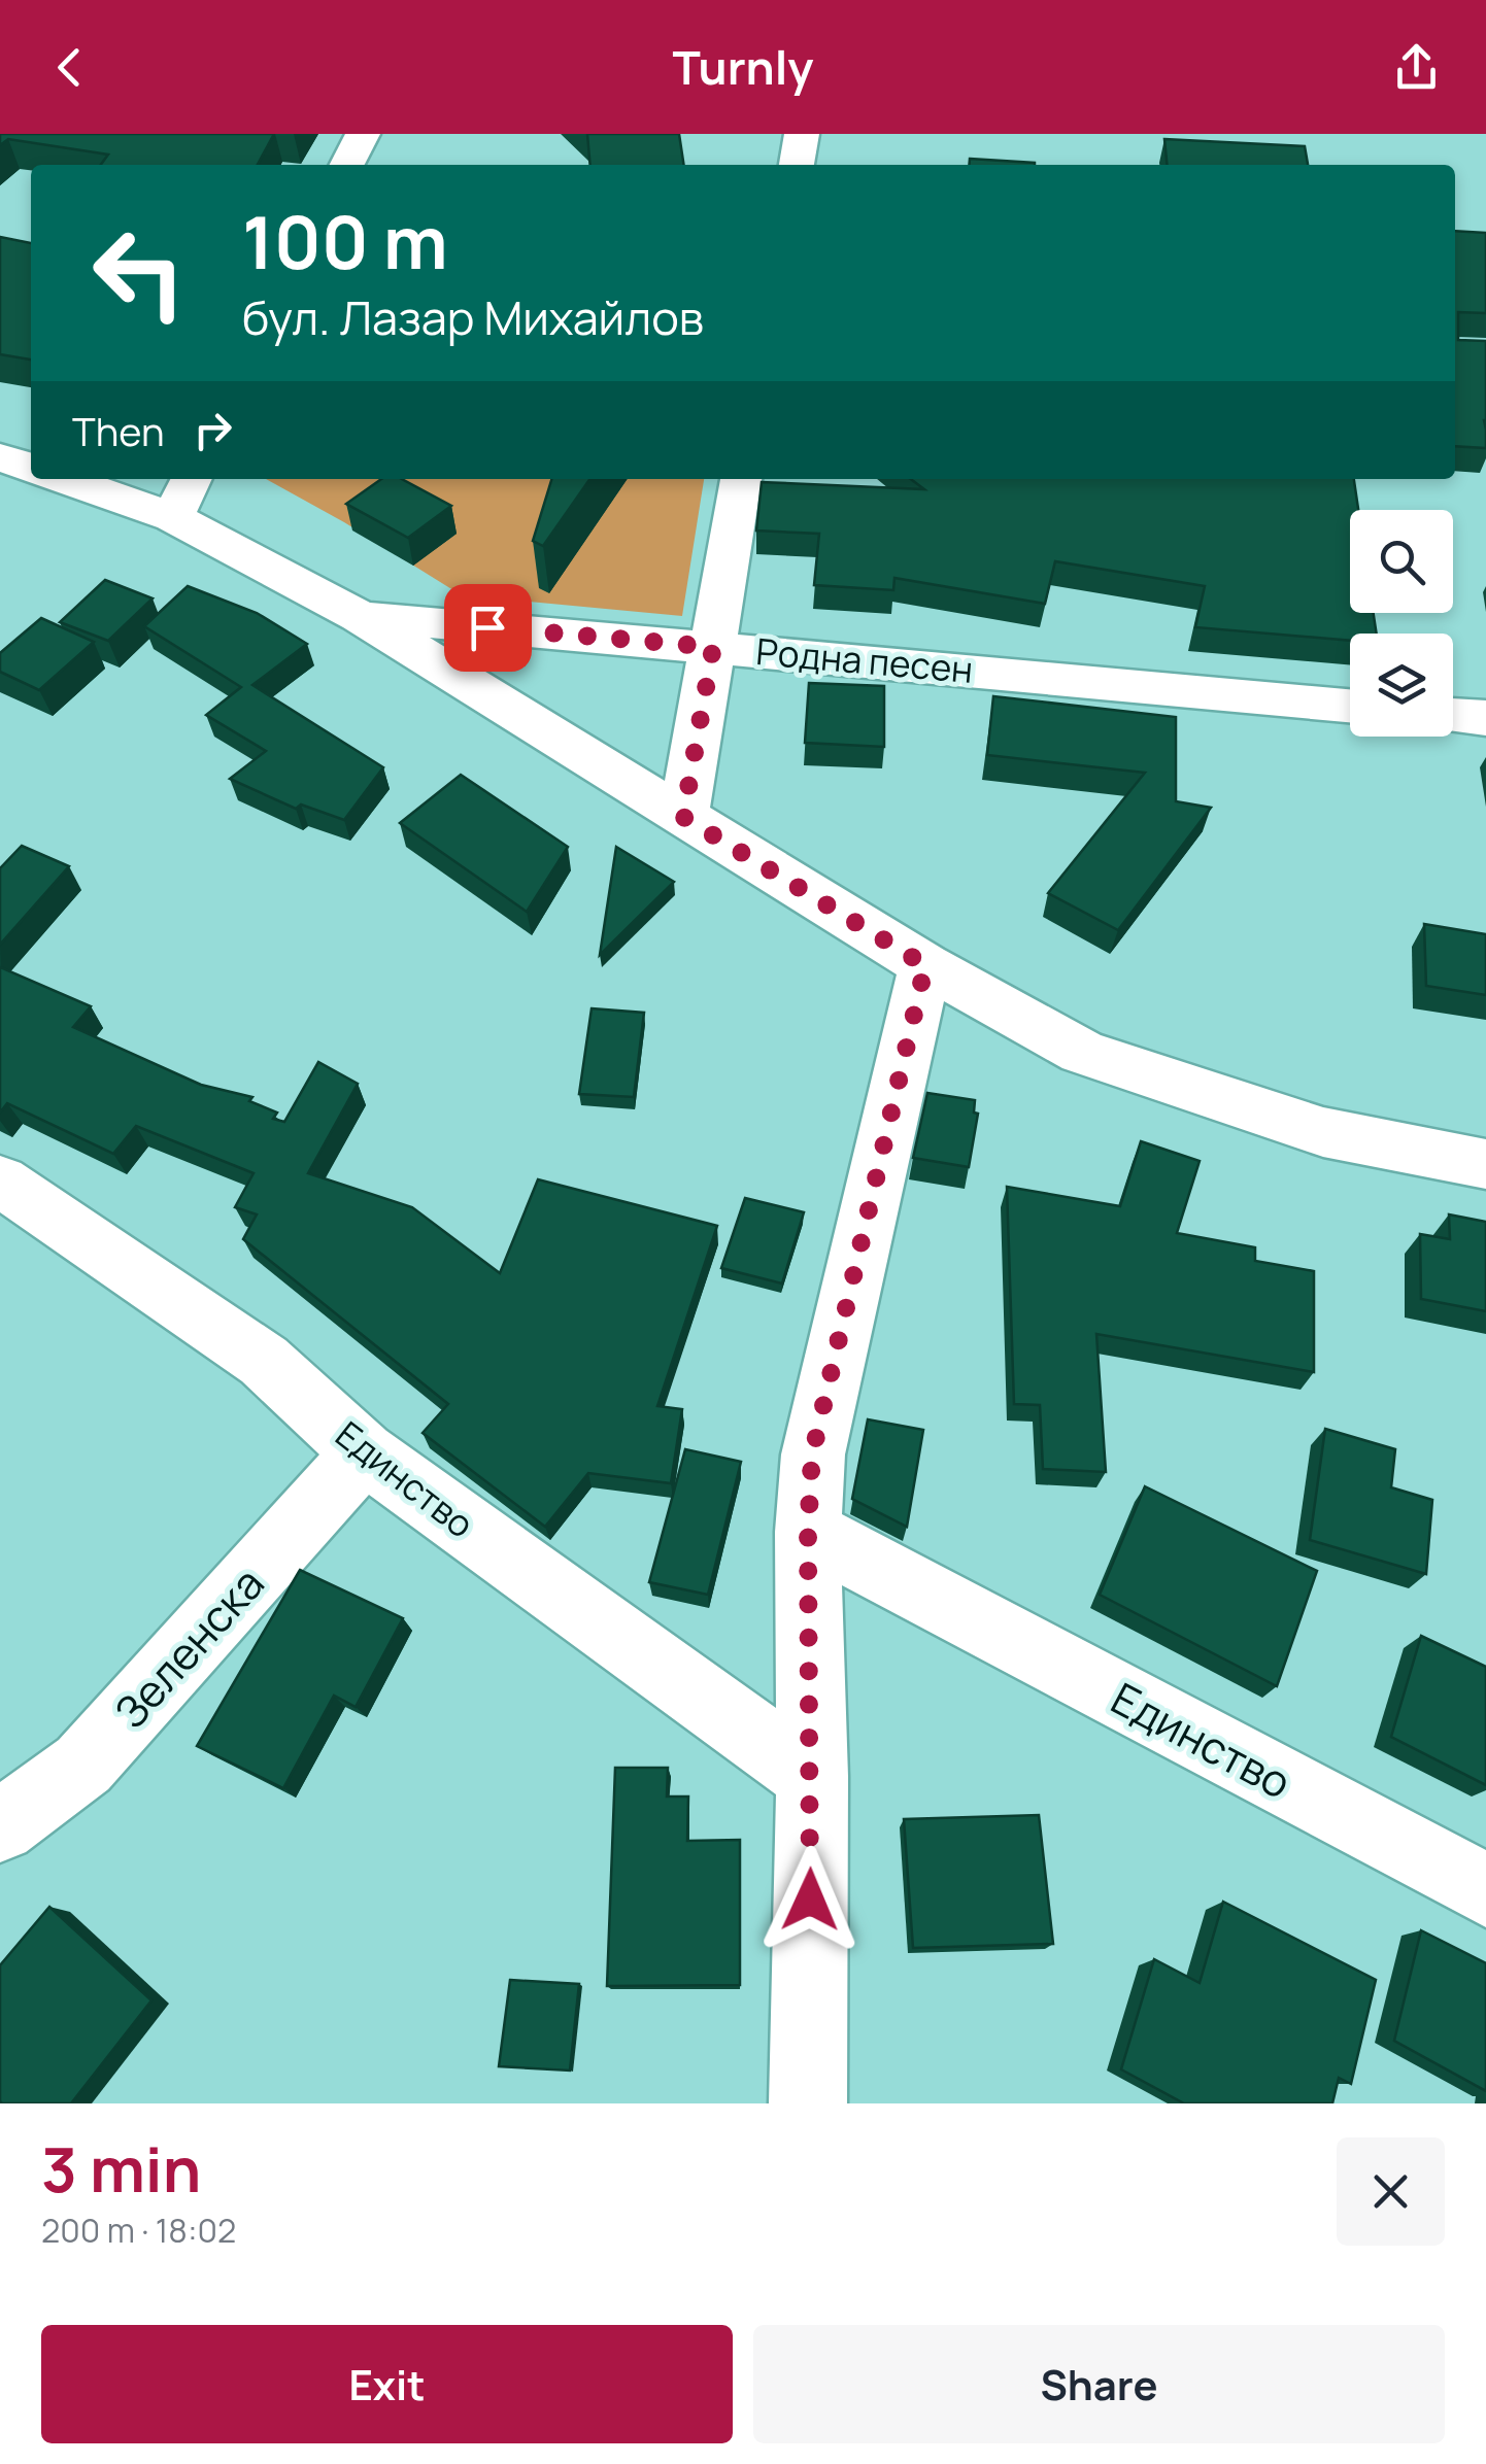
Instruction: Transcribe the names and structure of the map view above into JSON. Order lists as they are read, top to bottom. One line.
{"streets":{"street":["Родна песен","Единство","Зеленска"]},"crossings":[["Единство","Зеленска"]],"page":{"header":"Turnly","turn":["100 m","бул. Лазар Михайлов"],"then":"Then","heading":["3 min","200 m · 18:02"],"buttons":["Exit","Share"]}}
